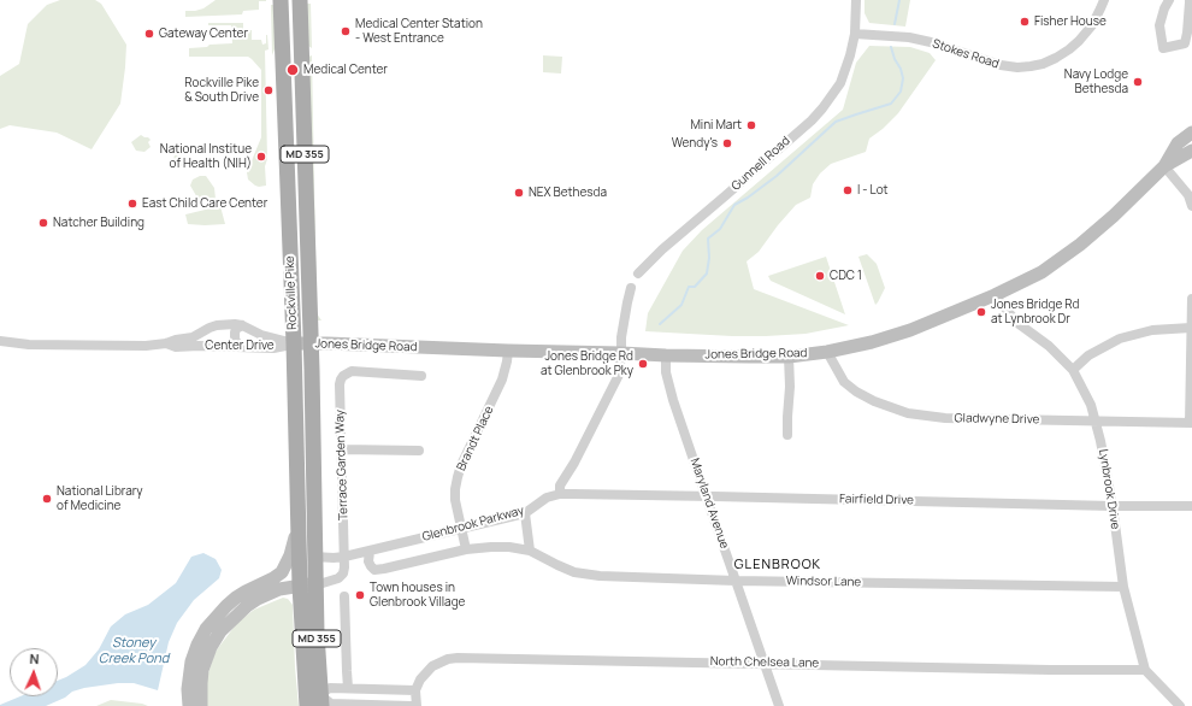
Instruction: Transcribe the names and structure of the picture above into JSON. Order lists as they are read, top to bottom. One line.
{"streets":{"main road":["MD 355","Rockville Pike","Jones Bridge Road"],"street":["Stokes Road","Gunnell Road","Center Drive","Gladwyne Drive","Brandt Place","Terrace Garden Way","Lynbrook Drive","Fairfield Drive","Maryland Avenue","Glenbrook Parkway","Windsor Lane","North Chelsea Lane"]},"crossings":[["Stokes Road","Gunnell Road"],["MD 355","Rockville Pike"],["MD 355","Terrace Garden Way"],["Rockville Pike","Center Drive"],["Rockville Pike","Jones Bridge Road"],["Rockville Pike","Terrace Garden Way"],["Rockville Pike","Glenbrook Parkway"],["Center Drive","Jones Bridge Road"],["Jones Bridge Road","Gladwyne Drive"],["Jones Bridge Road","Brandt Place"],["Jones Bridge Road","Lynbrook Drive"],["Jones Bridge Road","Maryland Avenue"],["Gladwyne Drive","Lynbrook Drive"],["Brandt Place","Glenbrook Parkway"],["Terrace Garden Way","Glenbrook Parkway"],["Lynbrook Drive","Fairfield Drive"],["Lynbrook Drive","Windsor Lane"],["Lynbrook Drive","North Chelsea Lane"],["Fairfield Drive","Maryland Avenue"],["Fairfield Drive","Glenbrook Parkway"],["Maryland Avenue","Windsor Lane"],["Maryland Avenue","North Chelsea Lane"],["Glenbrook Parkway","Windsor Lane"]],"districts":["GLENBROOK"],"water":["Stoney Creek Pond"],"places":["Fisher House","Medical Center Station - West Entrance","Gateway Center","Medical Center","Navy Lodge Bethesda","Rockville Pike & South Drive","Mini Mart","Wendy's","National Institue of Health (NIH)","I - Lot","NEX Bethesda","East Child Care Center","Natcher Building","CDC 1","Jones Bridge Rd at Lynbrook Dr","Jones Bridge Rd at Glenbrook Pky","National Library of Medicine","Town houses in Glenbrook Village"],"north":"top"}
